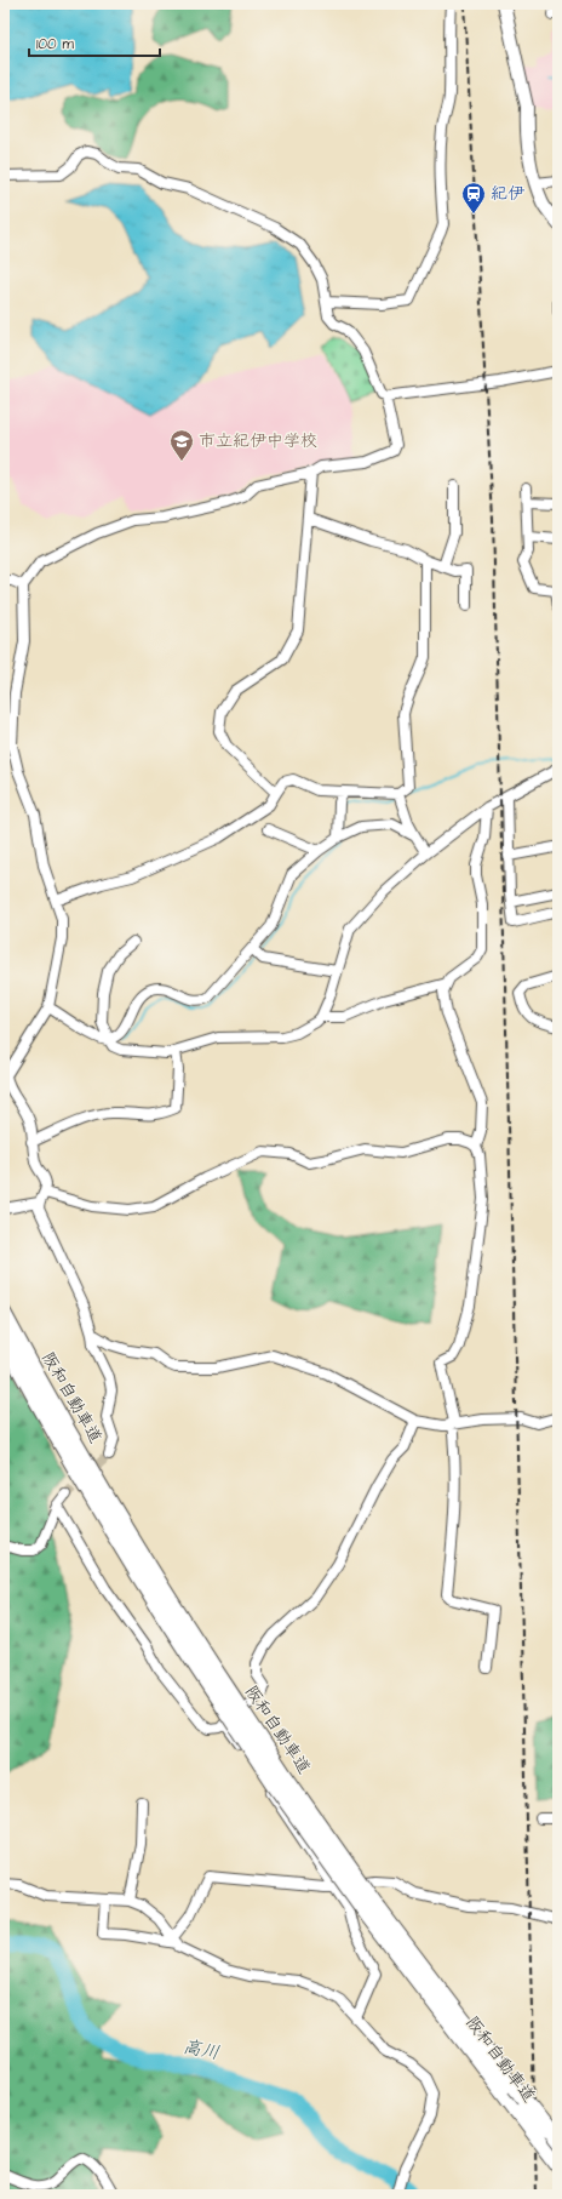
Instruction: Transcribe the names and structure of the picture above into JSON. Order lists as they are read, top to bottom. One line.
{"streets":{"highway":["阪和自動車道"]},"water":["高川"],"places":{"station":["紀伊"],"school or university":["市立紀伊中学校"]},"scale_bar":"100 m"}
